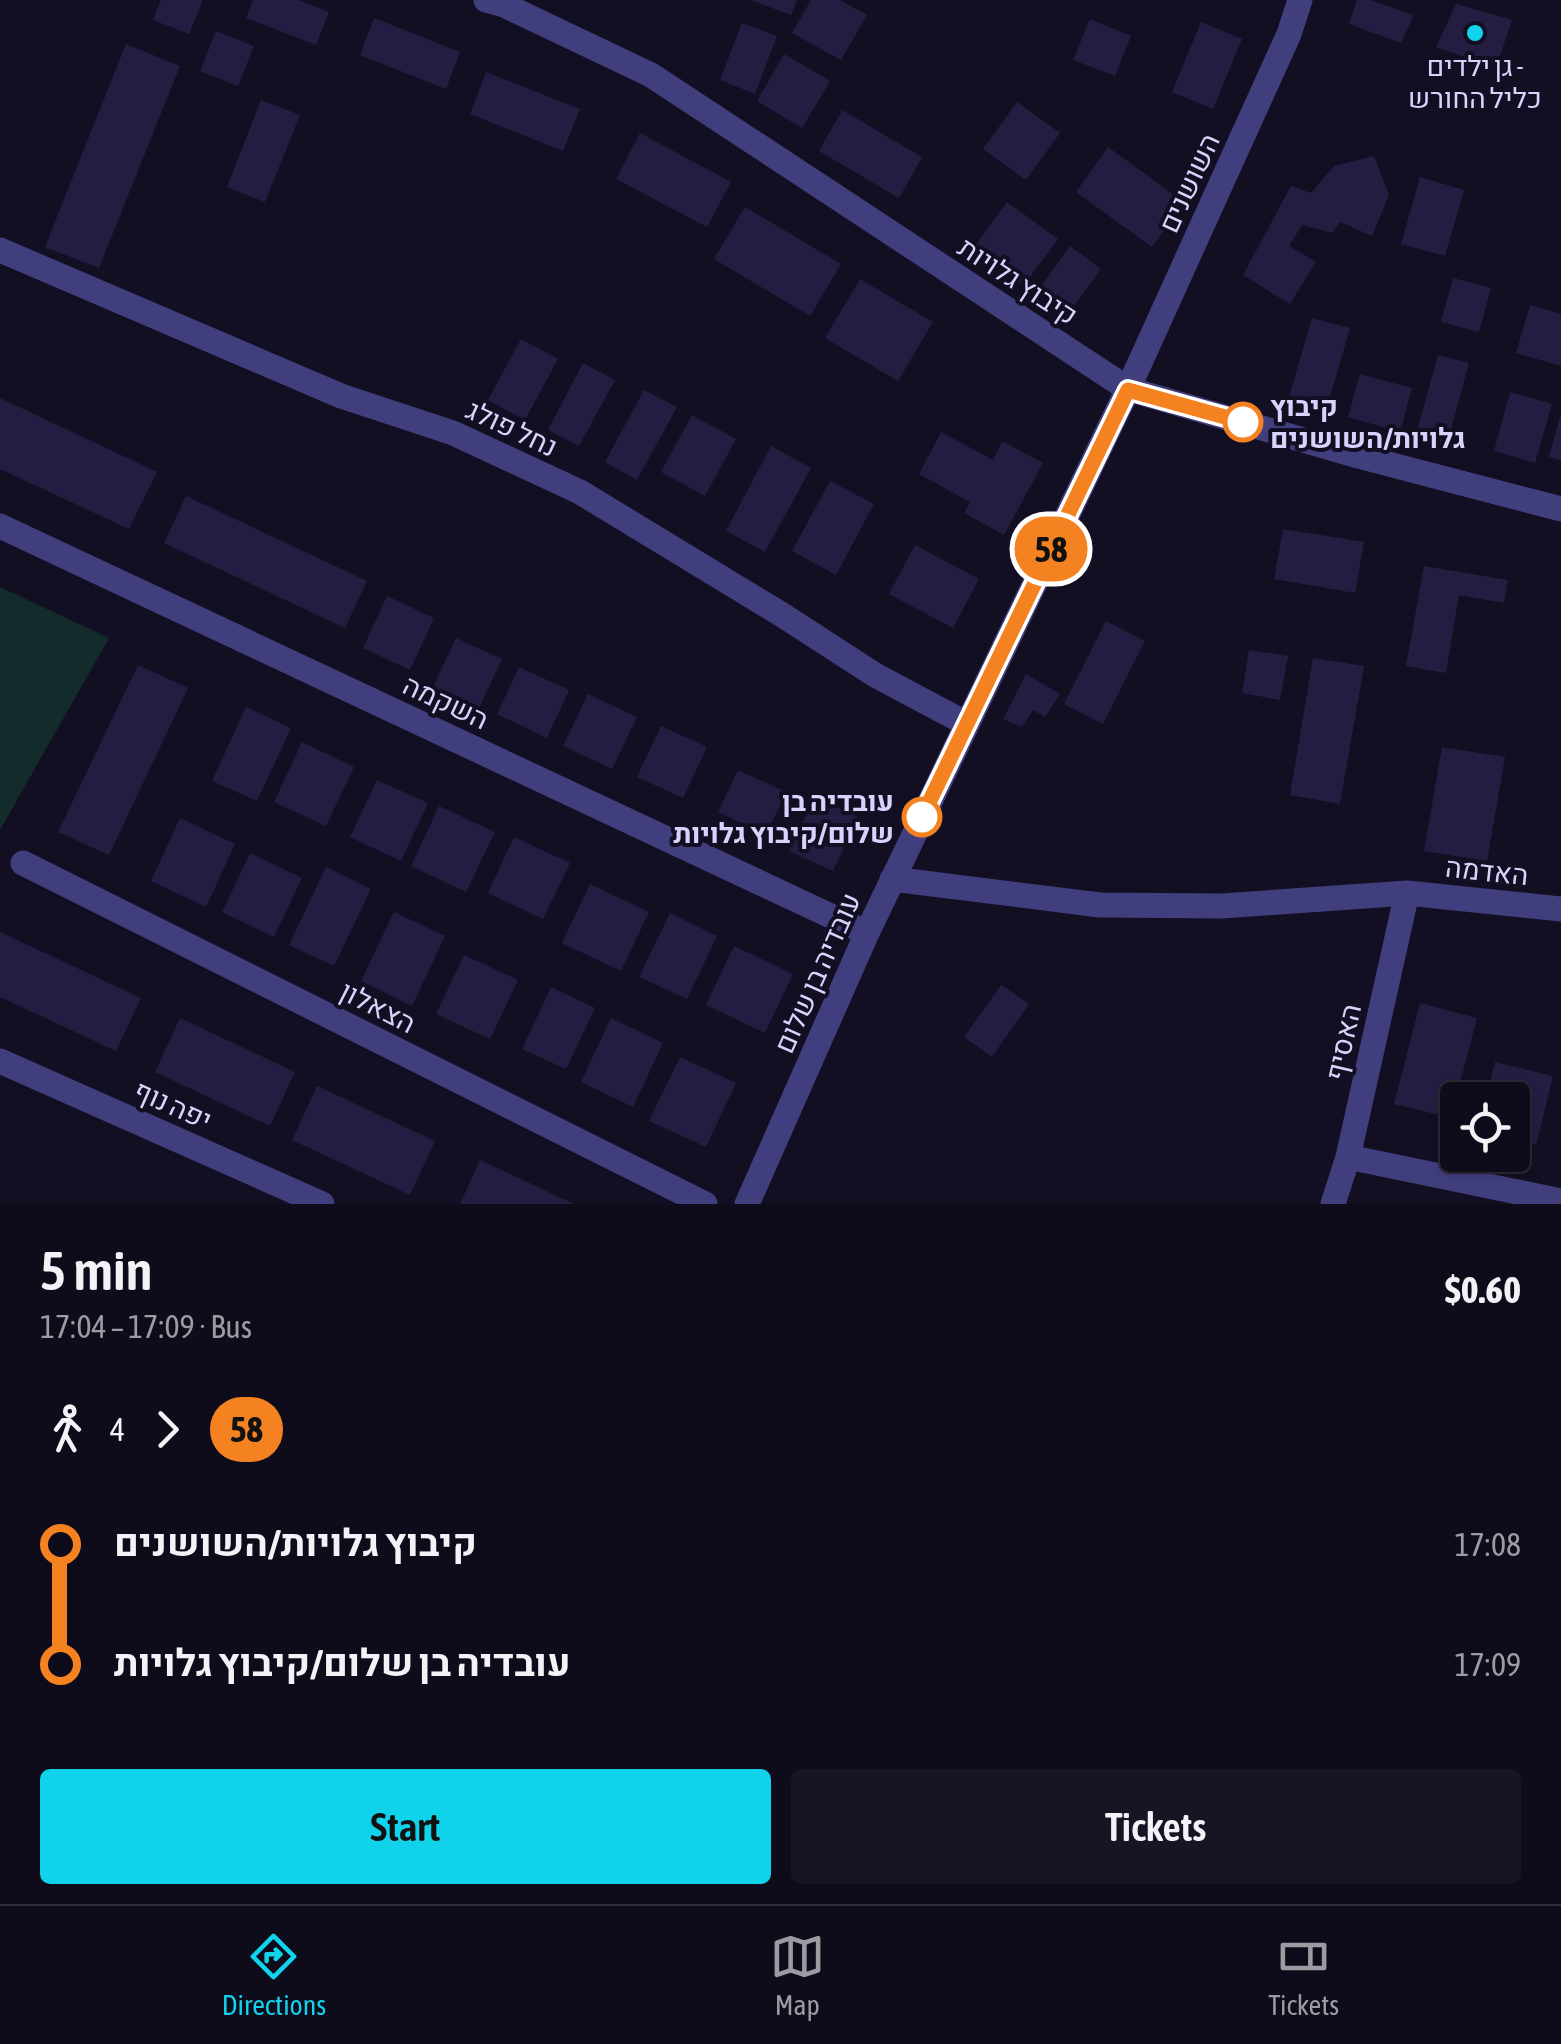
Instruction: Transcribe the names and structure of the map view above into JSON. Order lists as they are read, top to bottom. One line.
{"streets":{"street":["השושנים","קיבוץ גלויות","נחל פולג","השקמה","האדמה","עובדיה בן שלום","הצאלון","האסיף","יפה נוף"]},"crossings":[["השושנים","קיבוץ גלויות"],["השושנים","עובדיה בן שלום"],["קיבוץ גלויות","עובדיה בן שלום"],["נחל פולג","עובדיה בן שלום"],["השקמה","עובדיה בן שלום"],["האדמה","עובדיה בן שלום"],["האדמה","האסיף"]],"places":["גן ילדים - כליל החורש","קיבוץ גלויות/השושנים","עובדיה בן שלום/קיבוץ גלויות"],"lines":["bus line 58"],"page":{"on_map":"58","heading":["5 min","17:04 – 17:09 · Bus","$0.60"],"legs":["4","58"],"list":[{"name":"קיבוץ גלויות/השושנים","value":"17:08"},{"name":"עובדיה בן שלום/קיבוץ גלויות","value":"17:09"}],"buttons":["Start","Tickets"],"tabs":["Directions","Map","Tickets"]}}
